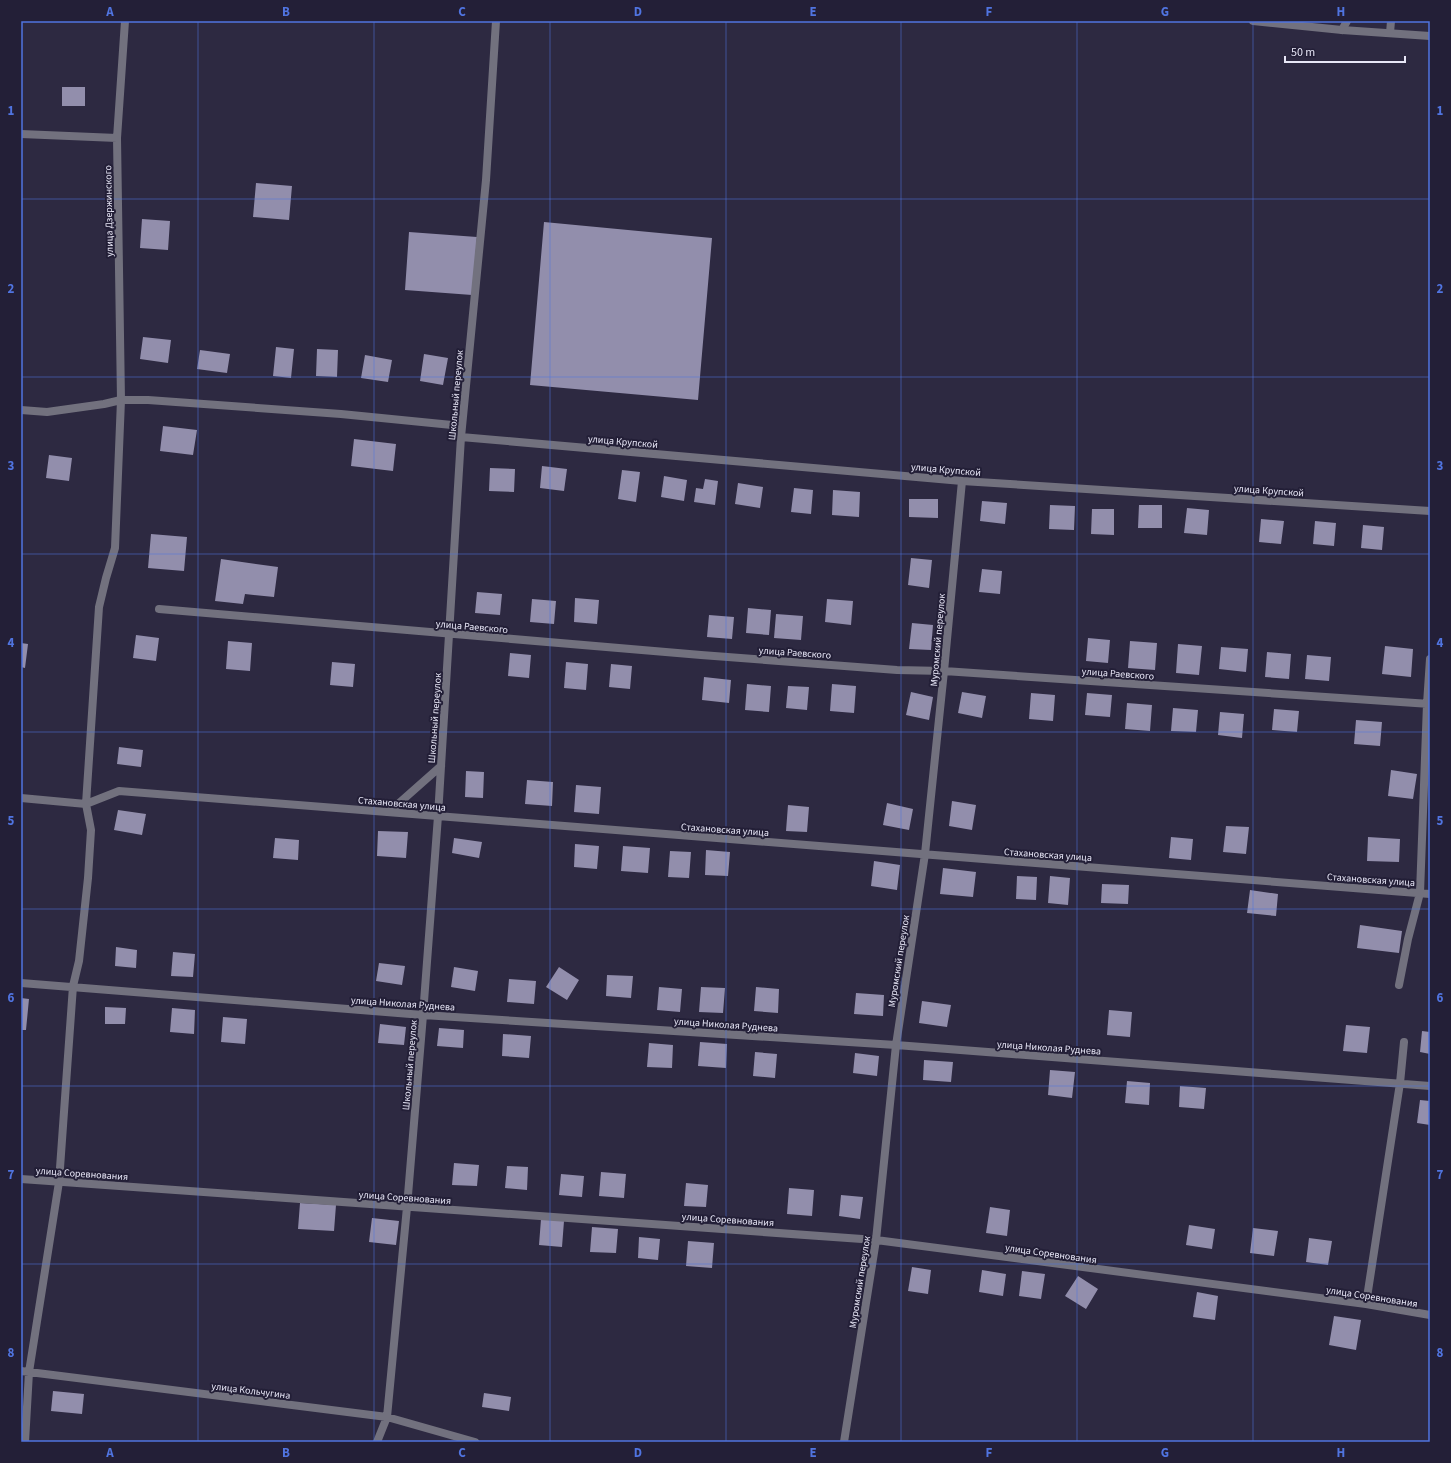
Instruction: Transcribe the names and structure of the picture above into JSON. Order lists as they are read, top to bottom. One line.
{"streets":{"street":["улица Дзержинского","Школьный переулок","улица Крупской","улица Раевского","Муромский переулок","Стахановская улица","улица Николая Руднева","улица Соревнования","улица Кольчугина"]},"crossings":[["улица Дзержинского","Стахановская улица"],["улица Дзержинского","улица Николая Руднева"],["улица Дзержинского","улица Соревнования"],["улица Дзержинского","улица Кольчугина"],["Школьный переулок","улица Крупской"],["Школьный переулок","улица Раевского"],["Школьный переулок","Стахановская улица"],["Школьный переулок","улица Николая Руднева"],["Школьный переулок","улица Соревнования"],["Школьный переулок","улица Кольчугина"],["улица Крупской","Муромский переулок"],["улица Раевского","Муромский переулок"],["Муромский переулок","Стахановская улица"],["Муромский переулок","улица Николая Руднева"],["Муромский переулок","улица Соревнования"]],"scale_bar":"50 m","grid":{"columns":["A","B","C","D","E","F","G","H"],"rows":["1","2","3","4","5","6","7","8"]}}
